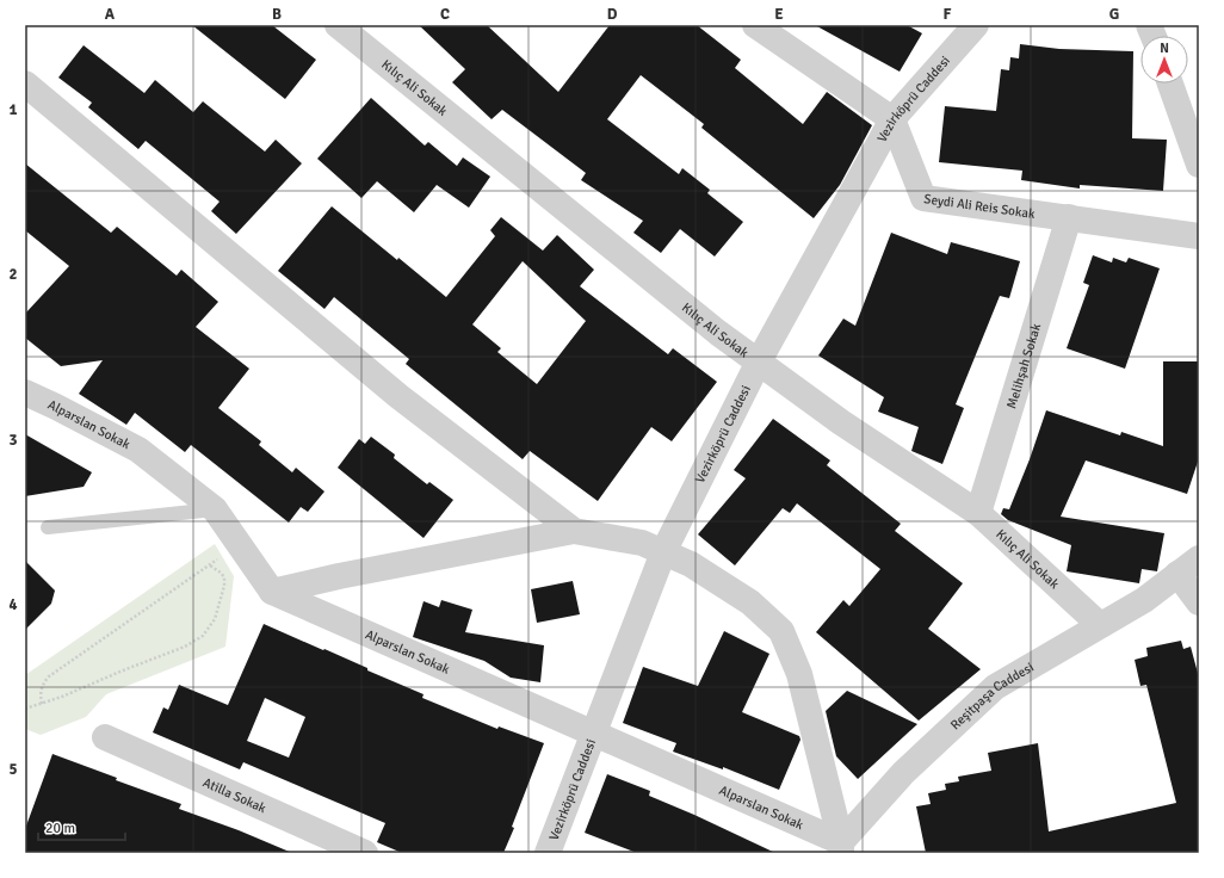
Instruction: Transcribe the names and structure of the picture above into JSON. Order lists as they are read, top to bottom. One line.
{"streets":{"street":["Kılıç Ali Sokak","Vezirköprü Caddesi","Seydi Ali Reis Sokak","Melihşah Sokak","Alparslan Sokak","Reşitpaşa Caddesi","Atilla Sokak"]},"crossings":[["Kılıç Ali Sokak","Vezirköprü Caddesi"],["Kılıç Ali Sokak","Melihşah Sokak"],["Kılıç Ali Sokak","Reşitpaşa Caddesi"],["Vezirköprü Caddesi","Seydi Ali Reis Sokak"],["Vezirköprü Caddesi","Alparslan Sokak"],["Seydi Ali Reis Sokak","Melihşah Sokak"],["Alparslan Sokak","Reşitpaşa Caddesi"]],"scale_bar":"20 m","north":"top","grid":{"columns":["A","B","C","D","E","F","G"],"rows":["1","2","3","4","5"]}}
